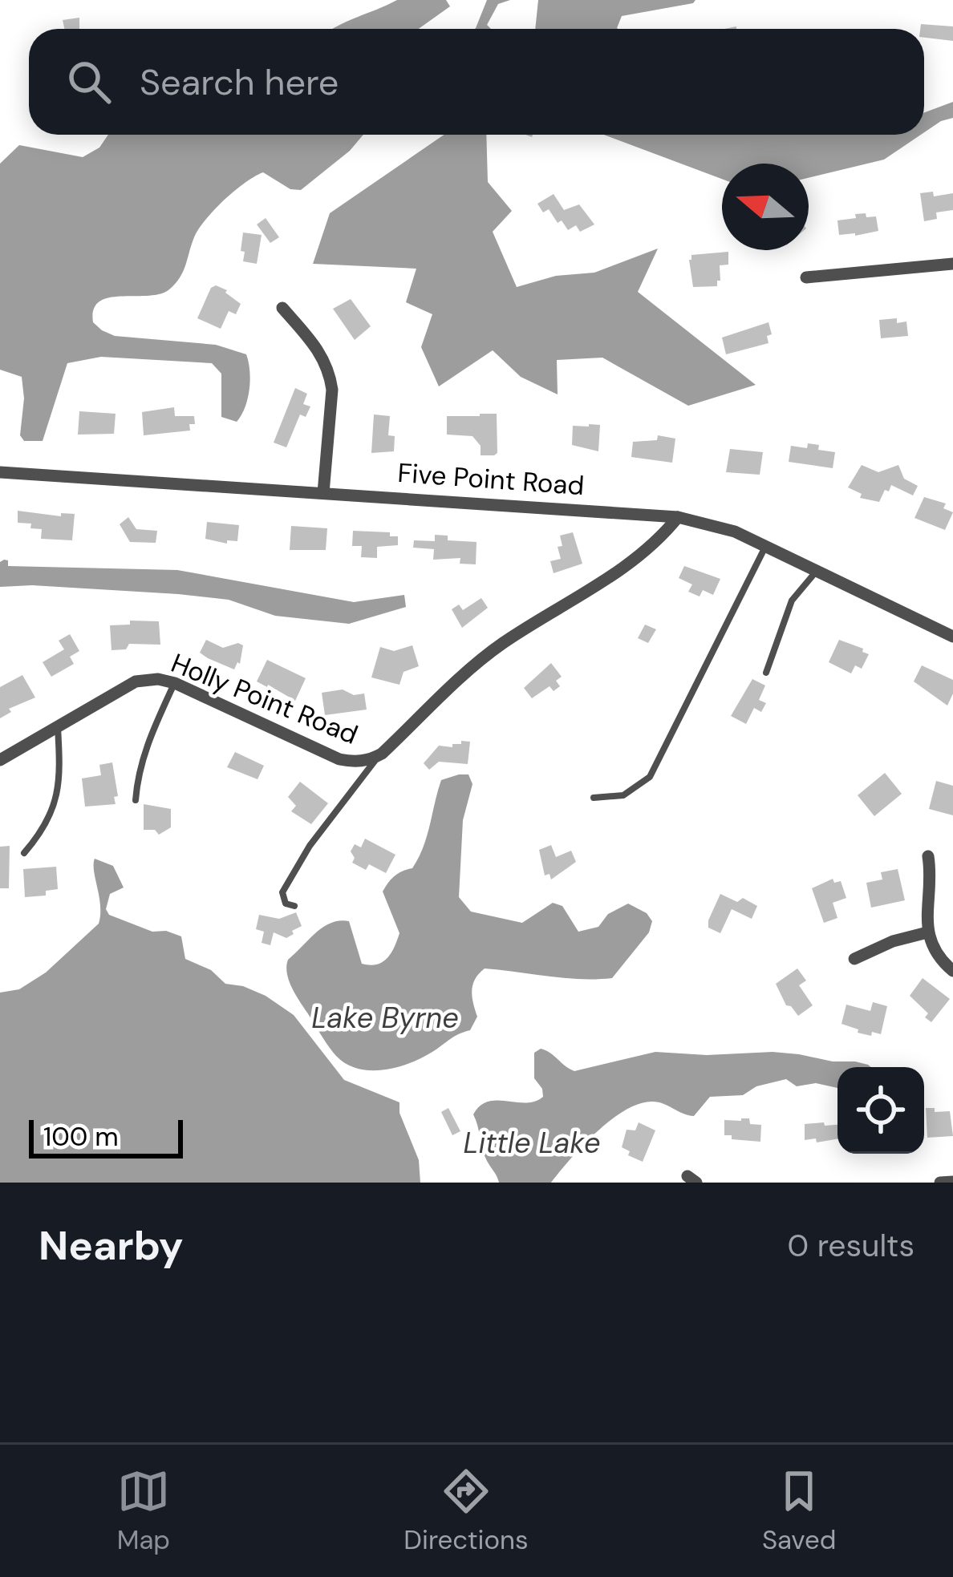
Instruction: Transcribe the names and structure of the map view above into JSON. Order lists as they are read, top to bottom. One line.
{"streets":{"street":["Five Point Road","Holly Point Road"]},"crossings":[["Five Point Road","Holly Point Road"]],"water":["Lake Byrne","Little Lake"],"scale_bar":"100 m","north":"left","page":{"search":"Search here","scale":"100 m","heading":["Nearby","0 results"],"nav":["Map","Directions","Saved"]}}
